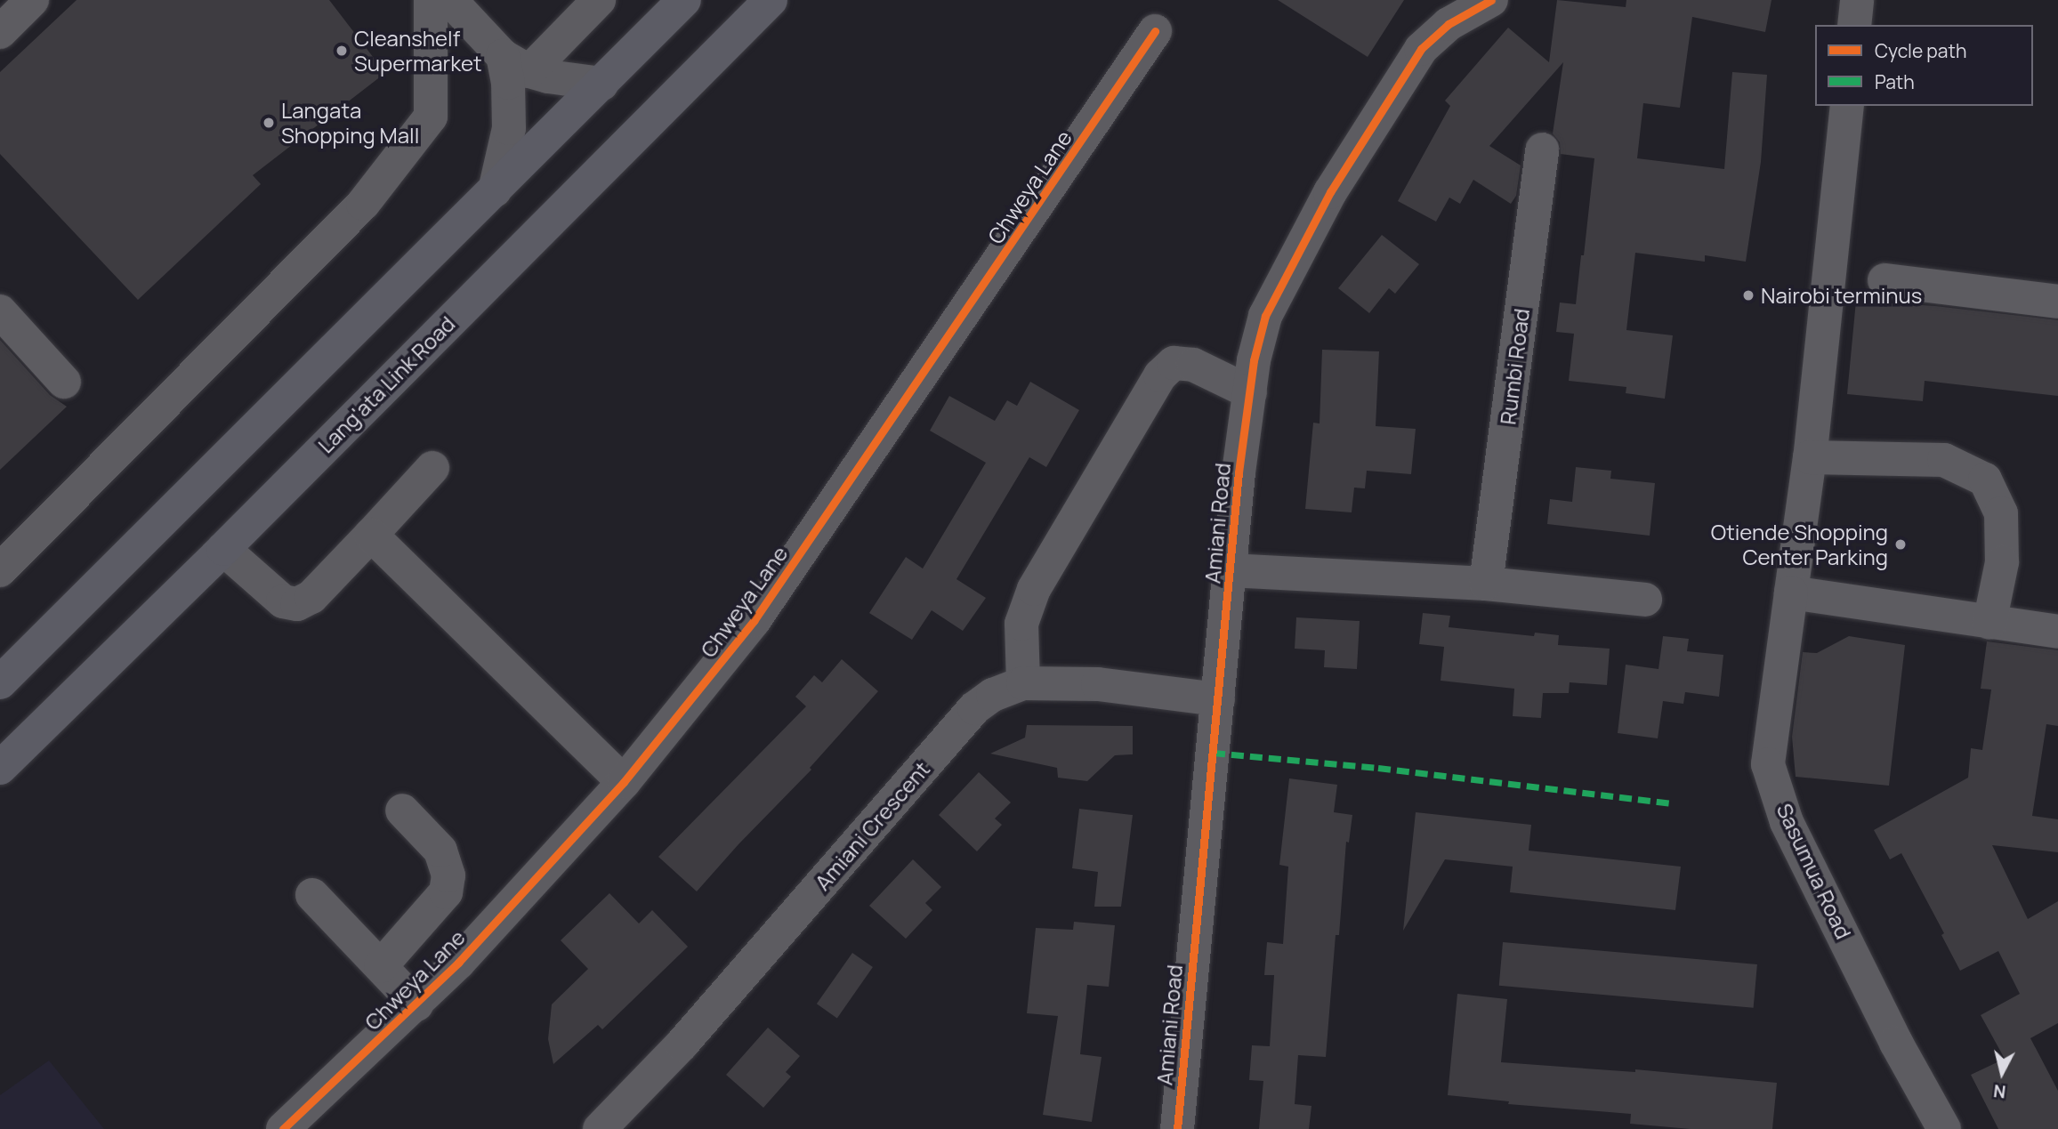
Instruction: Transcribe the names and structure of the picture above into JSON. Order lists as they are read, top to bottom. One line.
{"streets":{"main road":["Lang'ata Link Road"],"street":["Chweya Lane","Rumbi Road","Amiani Road","Amiani Crescent","Sasumua Road"]},"crossings":[["Amiani Road","Amiani Crescent"]],"places":["Cleanshelf Supermarket","Langata Shopping Mall","Nairobi terminus","Otiende Shopping Center Parking"],"legend":["Cycle path","Path"],"north":"bottom"}
